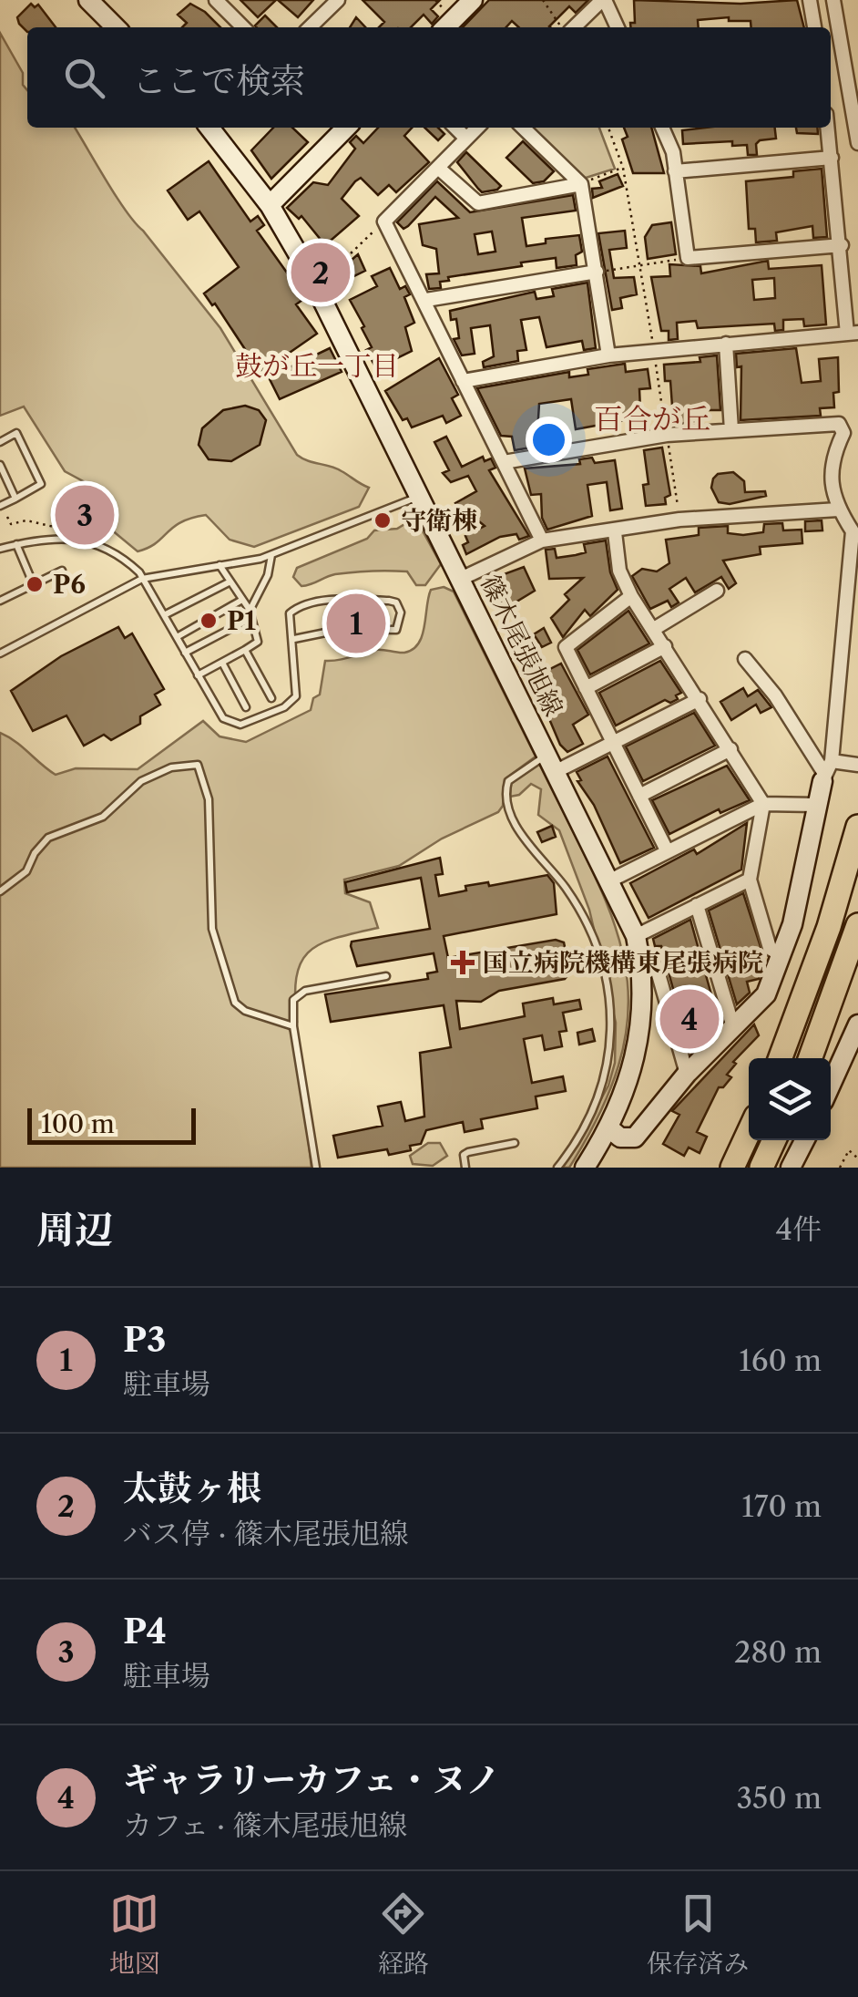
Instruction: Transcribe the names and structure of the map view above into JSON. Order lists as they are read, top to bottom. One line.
{"streets":{"main road":["篠木尾張旭線"]},"districts":["鼓が丘一丁目","百合が丘"],"places":{"other":["守衛棟","P6","P1"],"health":["国立病院機構東尾張病院"]},"scale_bar":"100 m","page":{"search":"ここで検索","pins":["2","3","1","4"],"scale":"100 m","heading":["周辺","4件"],"list":[{"mark":"1","name":"P3","note":"駐車場","value":"160 m"},{"mark":"2","name":"太鼓ヶ根","note":"バス停 · 篠木尾張旭線","value":"170 m"},{"mark":"3","name":"P4","note":"駐車場","value":"280 m"},{"mark":"4","name":"ギャラリーカフェ・ヌノ","note":"カフェ · 篠木尾張旭線","value":"350 m"}],"nav":["地図","経路","保存済み"]}}
